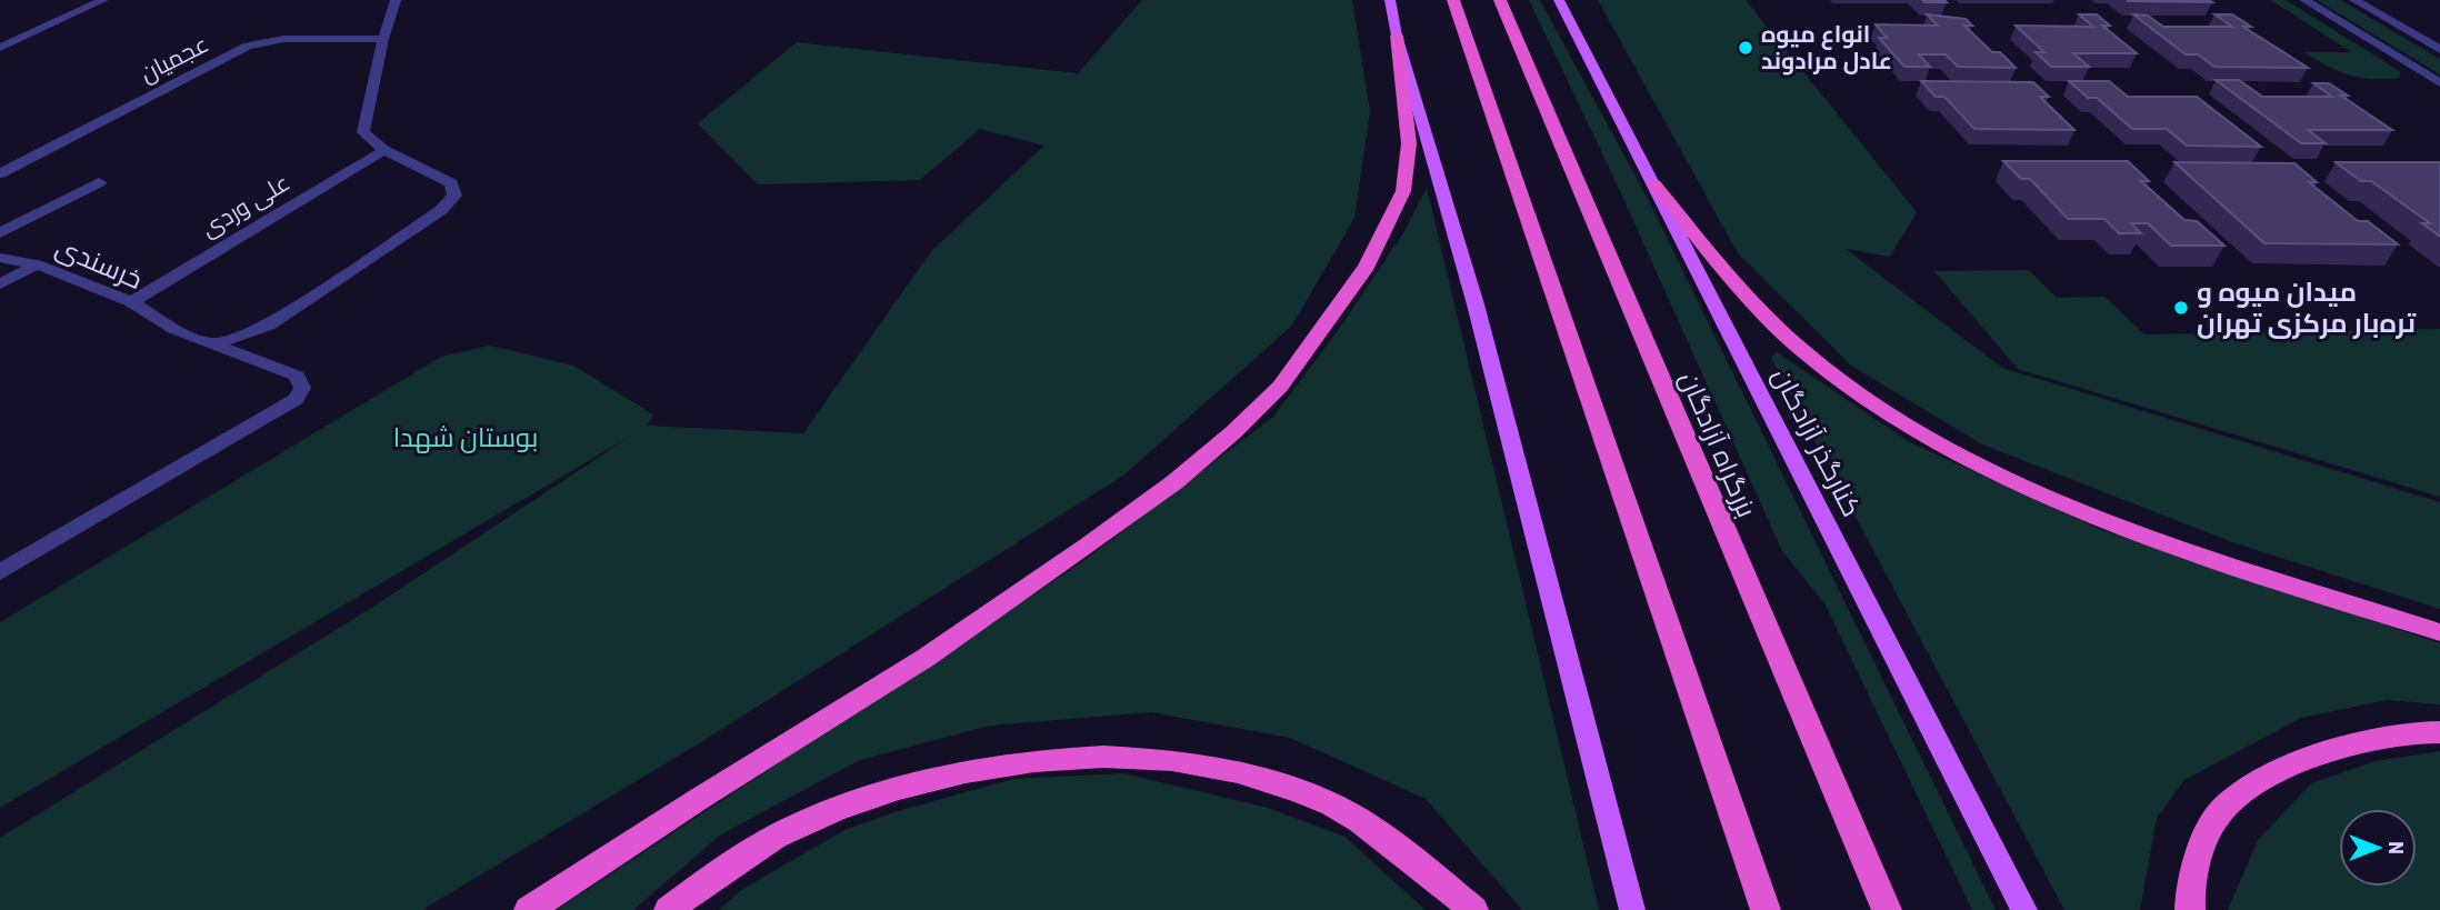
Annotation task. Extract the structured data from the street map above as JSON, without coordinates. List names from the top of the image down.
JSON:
{
  "streets": {
    "highway": ["بزرگراه آزادگان"],
    "main road": ["کنارگذر آزادگان"],
    "street": ["عجمیان", "علی وردی", "خرسندی"]
  },
  "crossings": [
    ["علی وردی", "خرسندی"]
  ],
  "parks": ["بوستان شهدا"],
  "places": ["انواع میوه عادل مرادوند", "میدان میوه و تره‌بار مرکزی تهران"],
  "north": "right"
}
